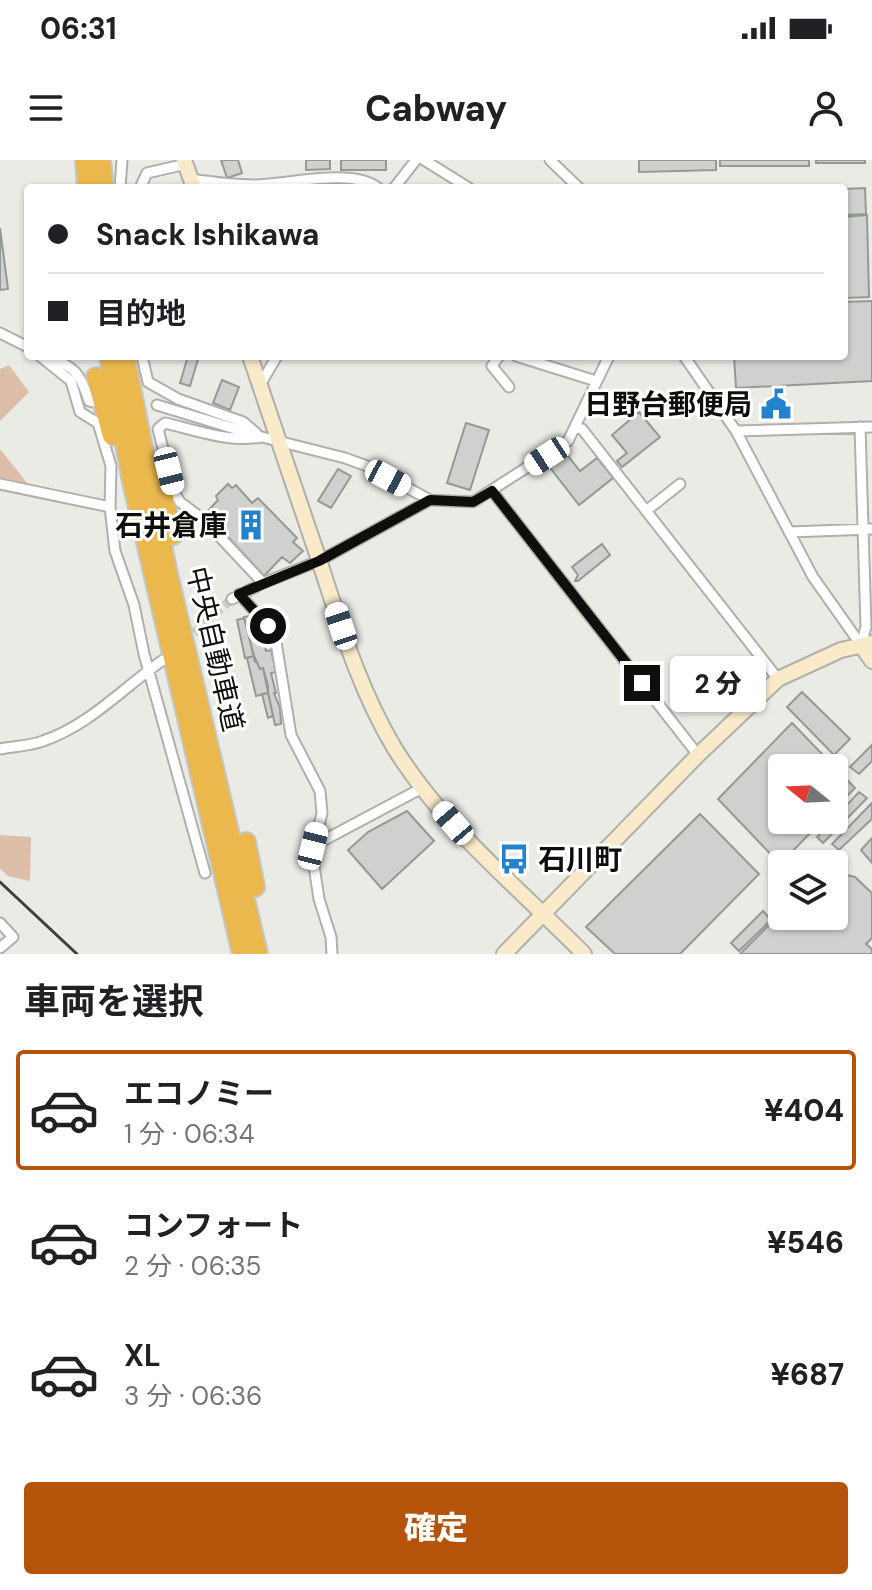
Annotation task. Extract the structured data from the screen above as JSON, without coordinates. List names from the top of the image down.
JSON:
{
  "streets": {
    "highway": ["中央自動車道"]
  },
  "places": {
    "public building": ["日野台郵便局"],
    "building": ["石井倉庫"],
    "bus stop": ["石川町"]
  },
  "north": "left",
  "page": {
    "status": "06:31",
    "header": "Cabway",
    "banner": ["Snack Ishikawa", "目的地"],
    "bubble": "2 分",
    "heading": "車両を選択",
    "list": [
      {
        "name": "エコノミー",
        "note": "1 分 · 06:34",
        "value": "¥404"
      },
      {
        "name": "コンフォート",
        "note": "2 分 · 06:35",
        "value": "¥546"
      },
      {
        "name": "XL",
        "note": "3 分 · 06:36",
        "value": "¥687"
      }
    ],
    "buttons": "確定"
  }
}
